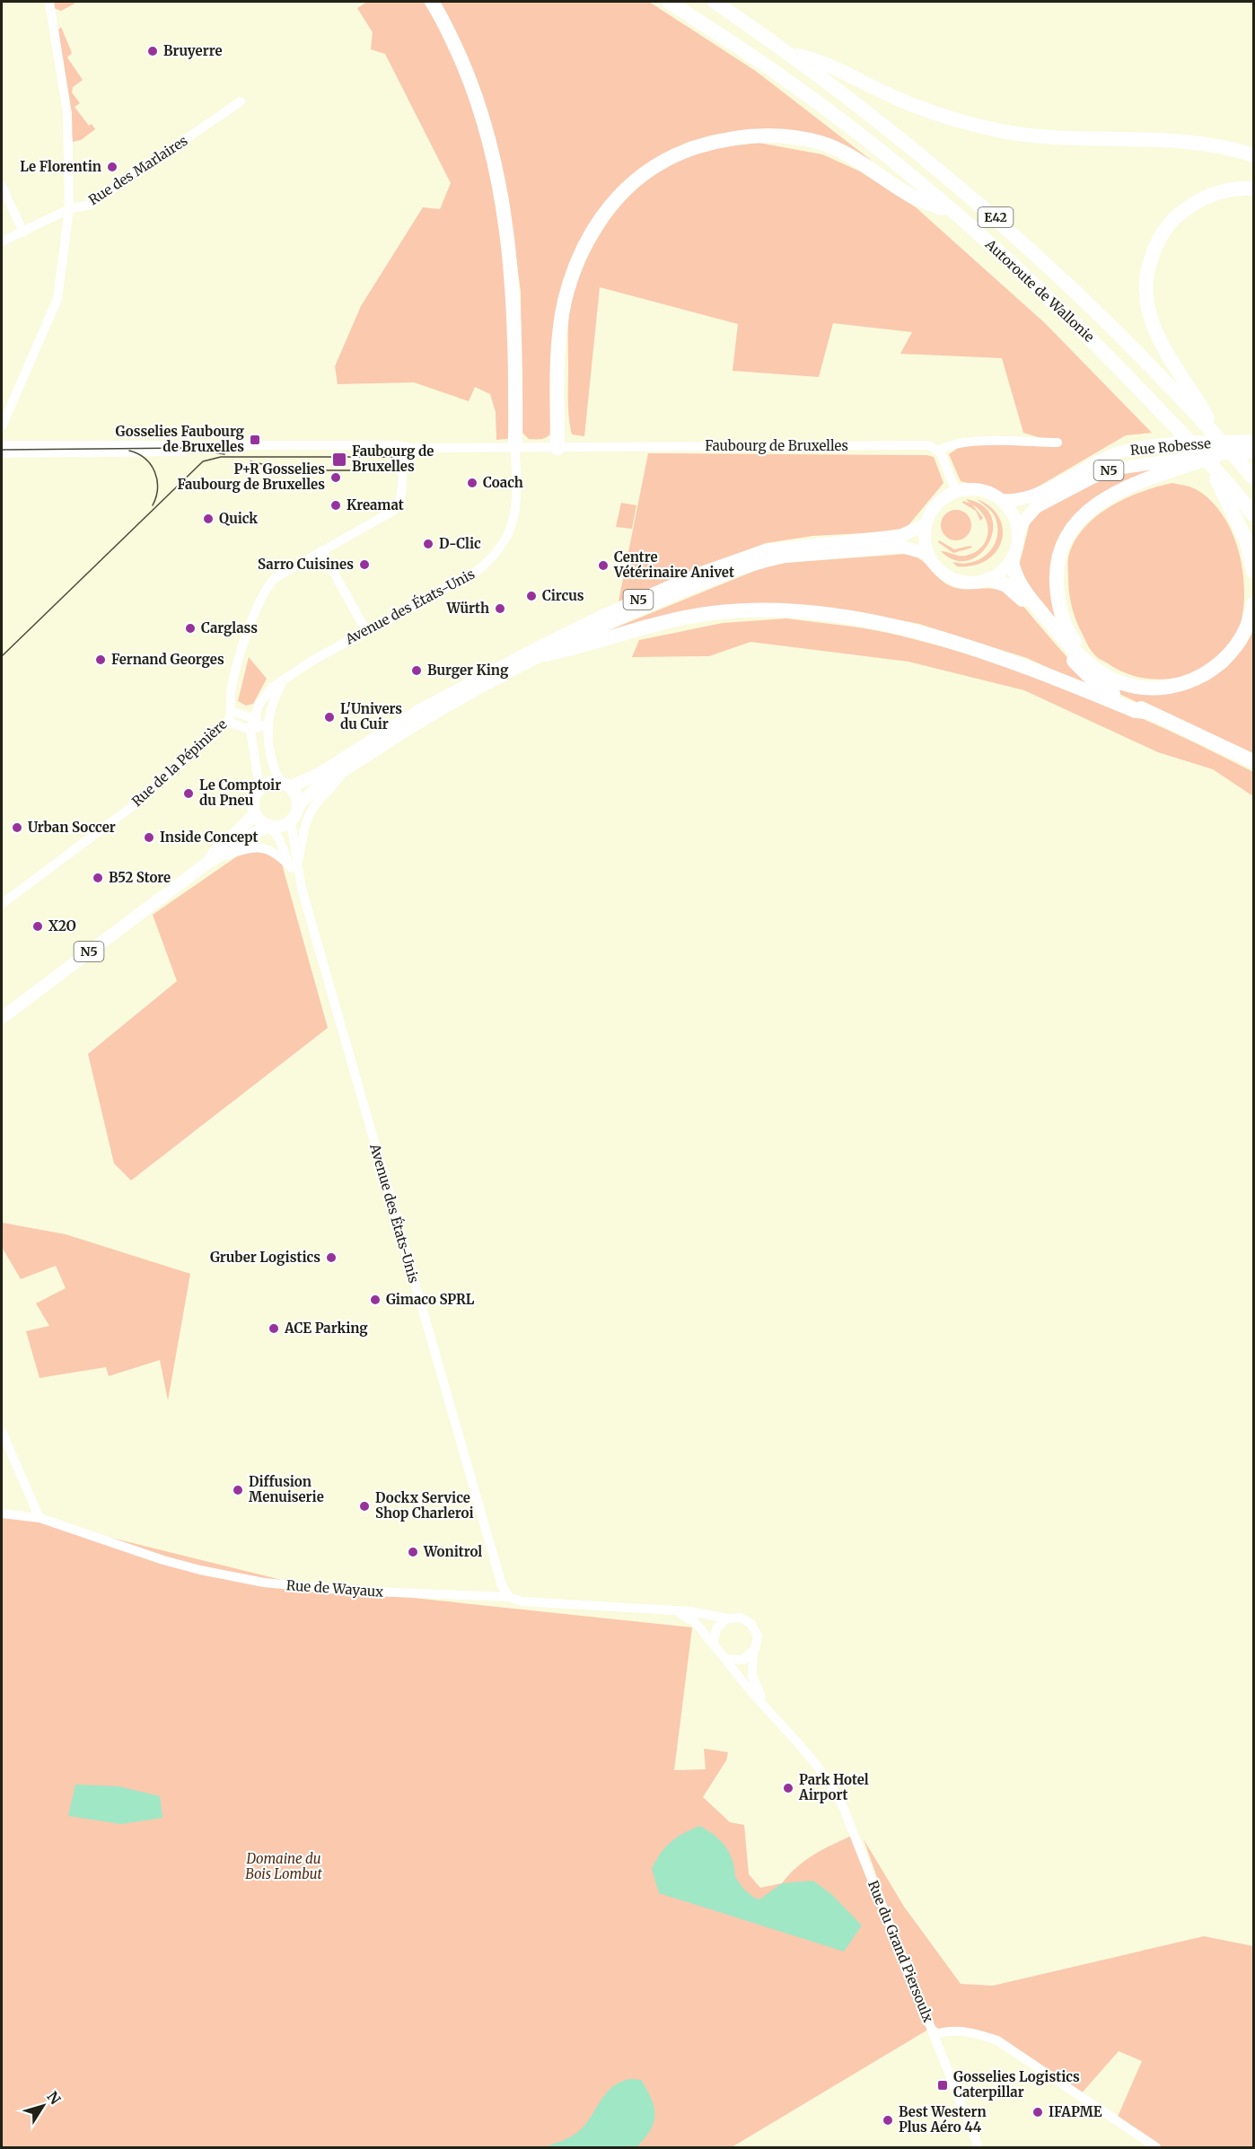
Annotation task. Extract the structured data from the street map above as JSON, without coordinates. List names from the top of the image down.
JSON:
{
  "streets": {
    "highway": ["E42", "Autoroute de Wallonie"],
    "main road": ["Rue Robesse", "N5"],
    "street": [
      "Rue des Marlaires",
      "Faubourg de Bruxelles",
      "Avenue des États-Unis",
      "Rue de la Pépinière",
      "Rue de Wayaux",
      "Rue du Grand Piersoulx"
    ]
  },
  "crossings": [
    ["Faubourg de Bruxelles", "Avenue des États-Unis"],
    ["Faubourg de Bruxelles", "Rue de la Pépinière"],
    ["Rue Robesse", "N5"],
    ["N5", "Avenue des États-Unis"],
    ["Avenue des États-Unis", "Rue de Wayaux"],
    ["Rue de Wayaux", "Rue du Grand Piersoulx"]
  ],
  "parks": ["Domaine du Bois Lombut"],
  "places": {
    "other": [
      "Bruyerre",
      "Le Florentin",
      "P+R Gosselies Faubourg de Bruxelles",
      "Coach",
      "Kreamat",
      "Quick",
      "D-Clic",
      "Sarro Cuisines",
      "Centre Vétérinaire Anivet",
      "Circus",
      "Würth",
      "Carglass",
      "Fernand Georges",
      "Burger King",
      "L'Univers du Cuir",
      "Le Comptoir du Pneu",
      "Urban Soccer",
      "Inside Concept",
      "B52 Store",
      "X2O",
      "Gruber Logistics",
      "Gimaco SPRL",
      "ACE Parking",
      "Diffusion Menuiserie",
      "Dockx Service Shop Charleroi",
      "Wonitrol",
      "Park Hotel Airport",
      "IFAPME",
      "Best Western Plus Aéro 44"
    ],
    "transit": ["Gosselies Faubourg de Bruxelles", "Faubourg de Bruxelles", "Gosselies Logistics Caterpillar"]
  },
  "north": "top right"
}
